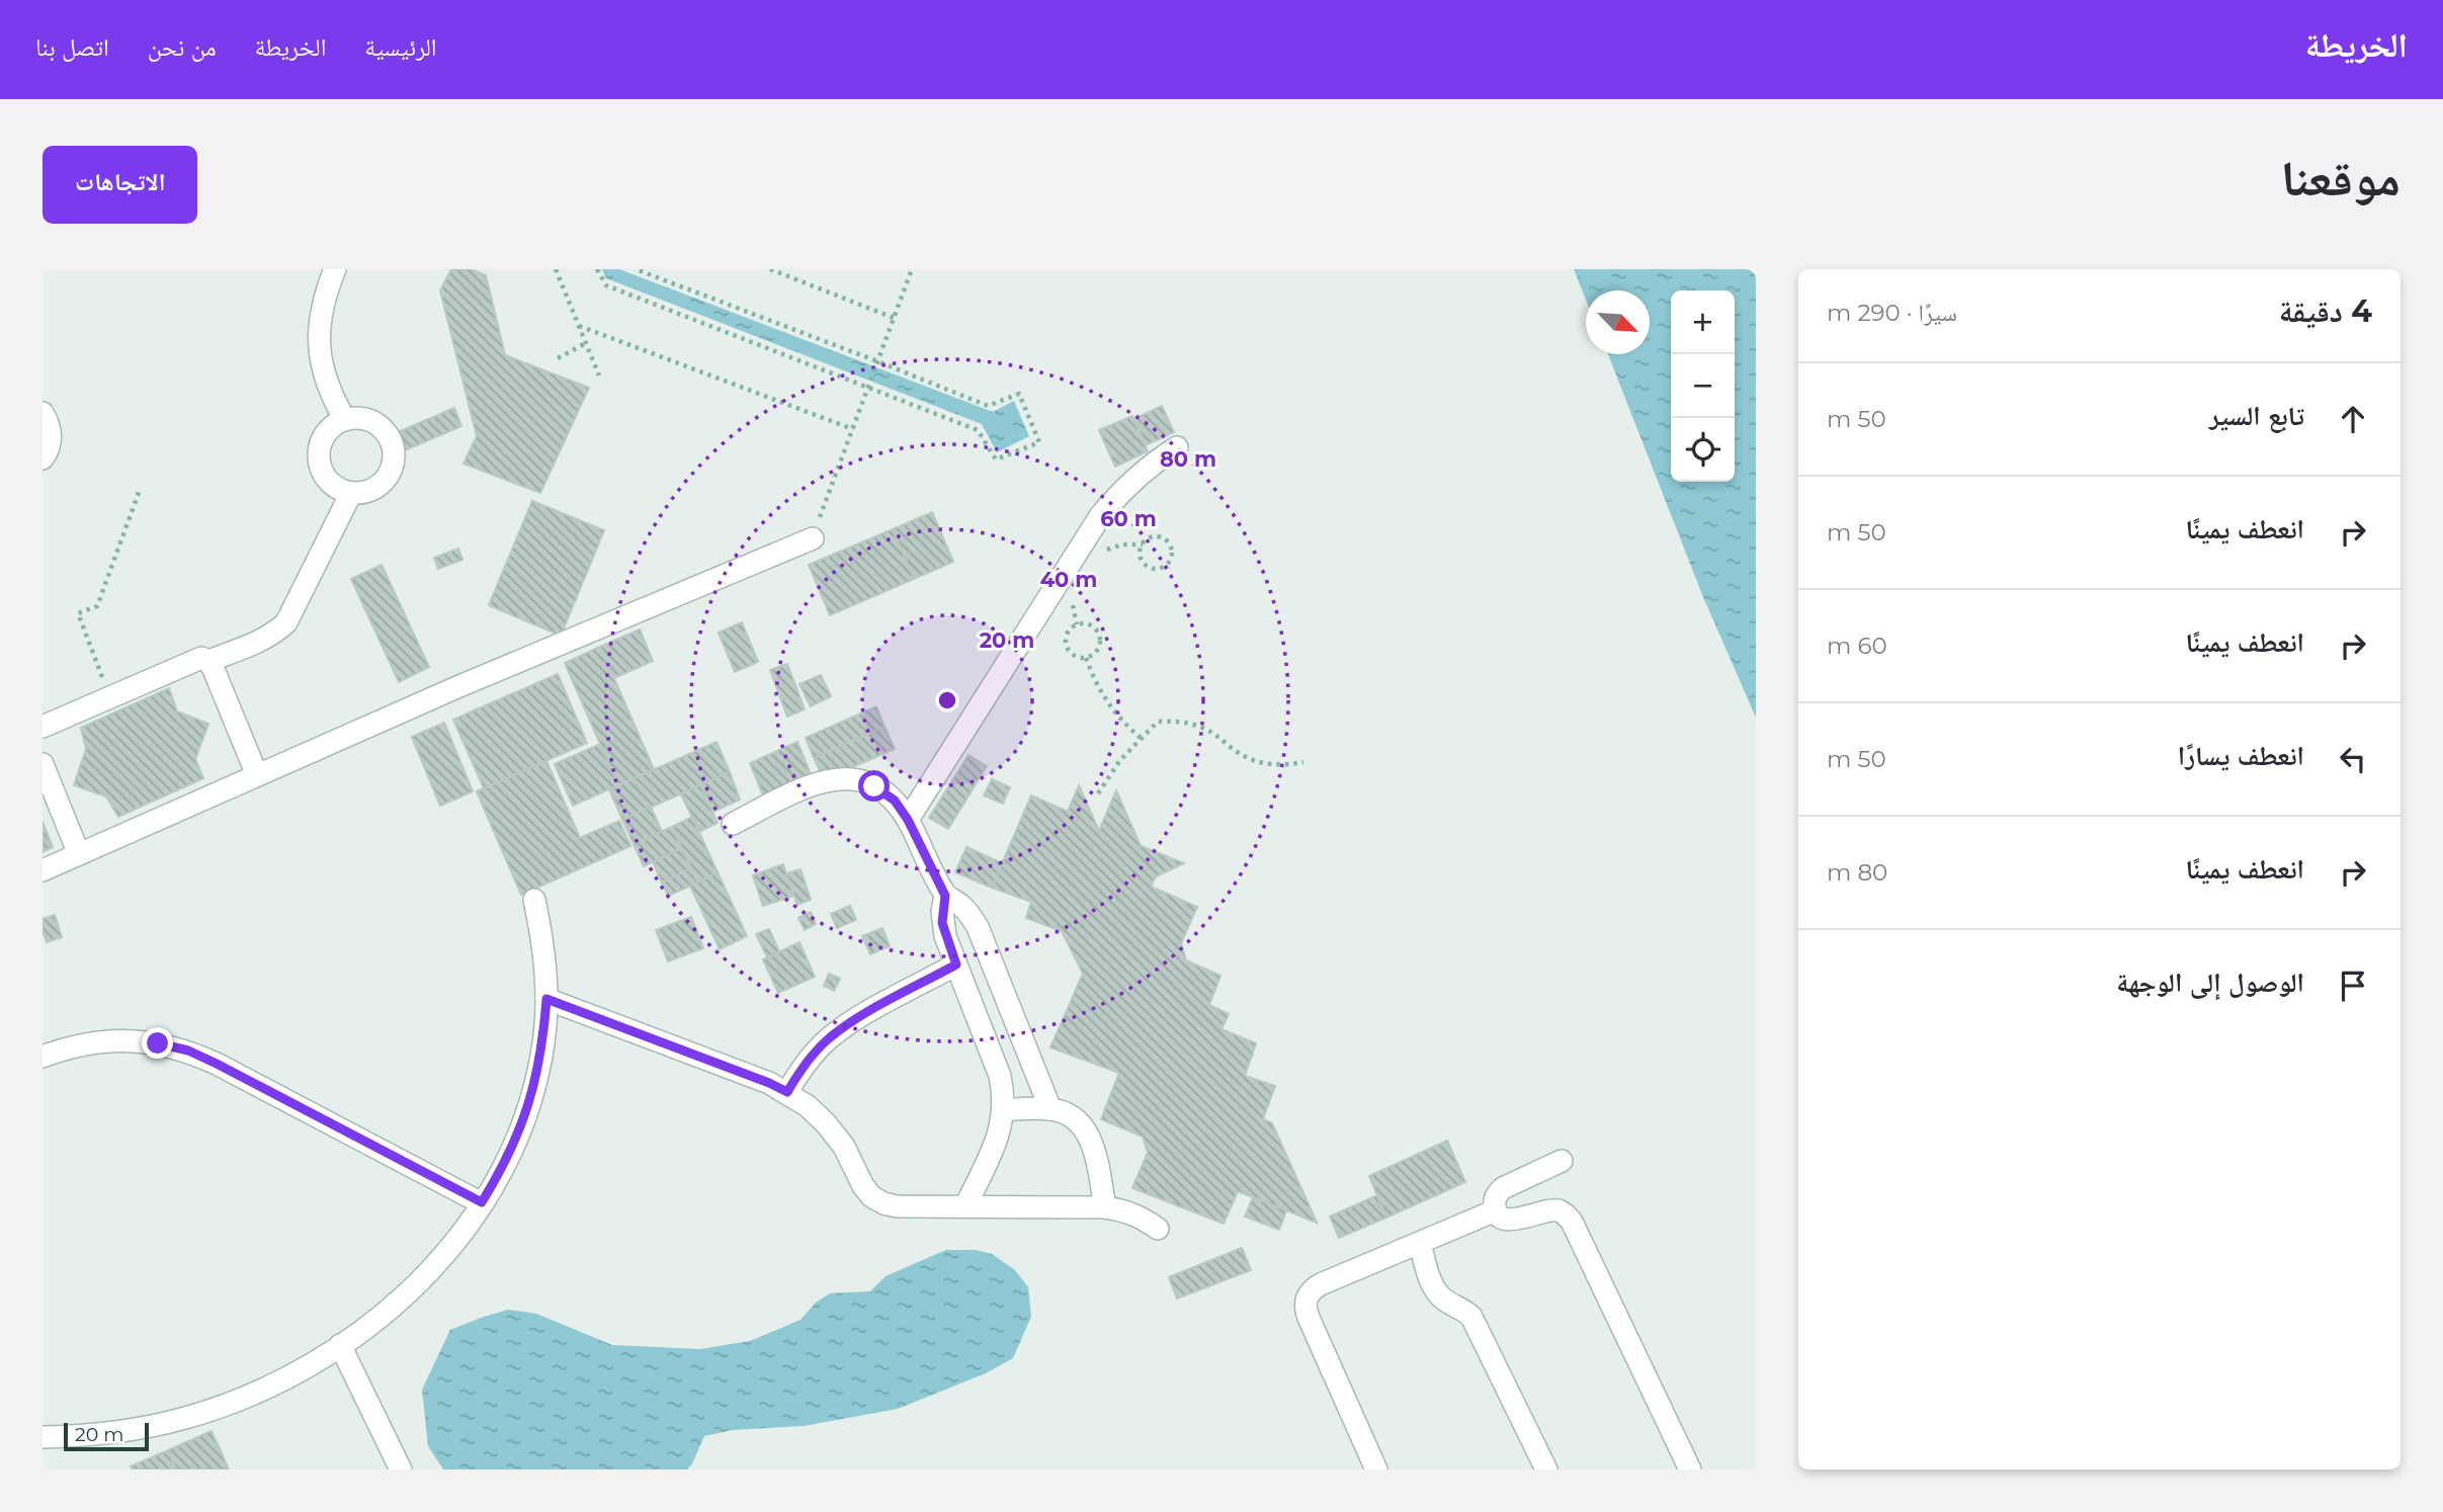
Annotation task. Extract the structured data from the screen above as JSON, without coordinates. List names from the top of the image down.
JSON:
{
  "scale_bar": "20 m",
  "north": "bottom right",
  "page": {
    "header": "الخريطة",
    "nav": [
      "الرئيسية",
      "الخريطة",
      "من نحن",
      "اتصل بنا"
    ],
    "title": "موقعنا",
    "buttons": "الاتجاهات",
    "heading": ["4 دقيقة", "سيرًا · 290 m"],
    "map_buttons": ["+", "−"],
    "list": [
      ["تابع السير", "50 m"],
      ["انعطف يمينًا", "50 m"],
      ["انعطف يمينًا", "60 m"],
      ["انعطف يسارًا", "50 m"],
      ["انعطف يمينًا", "80 m"],
      "الوصول إلى الوجهة"
    ],
    "scale": "20 m"
  },
  "rings": [
    "80 m",
    "60 m",
    "40 m",
    "20 m"
  ]
}
